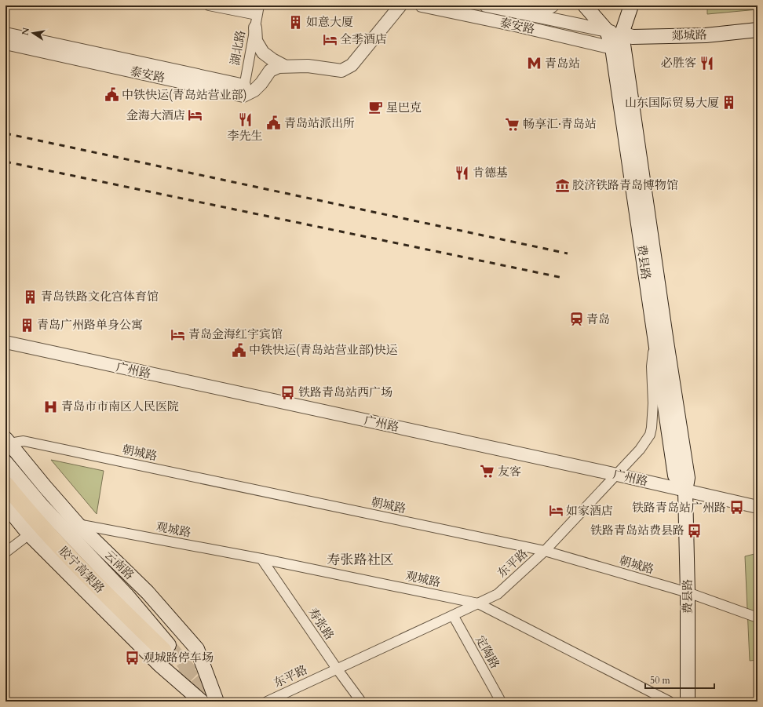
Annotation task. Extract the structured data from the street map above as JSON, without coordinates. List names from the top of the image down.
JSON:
{
  "streets": {
    "highway": ["胶宁高架路"],
    "main road": ["郯城路", "费县路", "云南路"],
    "street": [
      "泰安路",
      "湖北路",
      "广州路",
      "朝城路",
      "观城路",
      "东平路",
      "寿张路",
      "定陶路"
    ]
  },
  "crossings": [
    ["泰安路", "郯城路"],
    ["泰安路", "湖北路"],
    ["泰安路", "费县路"],
    ["郯城路", "费县路"],
    ["费县路", "广州路"],
    ["费县路", "朝城路"],
    ["费县路", "东平路"],
    ["广州路", "东平路"],
    ["朝城路", "东平路"],
    ["朝城路", "云南路"],
    ["观城路", "东平路"],
    ["观城路", "云南路"],
    ["观城路", "寿张路"],
    ["东平路", "寿张路"],
    ["东平路", "定陶路"]
  ],
  "districts": ["寿张路社区"],
  "places": {
    "building": [
      "如意大厦",
      "山东国际贸易大厦",
      "青岛铁路文化宫体育馆",
      "青岛广州路单身公寓"
    ],
    "hotel": [
      "全季酒店",
      "金海大酒店",
      "青岛金海红宇宾馆",
      "如家酒店"
    ],
    "restaurant": ["必胜客", "李先生", "肯德基"],
    "metro station": ["青岛站"],
    "public building": ["中铁快运(青岛站营业部)", "青岛站派出所", "中铁快运(青岛站营业部)快运"],
    "cafe": ["星巴克"],
    "supermarket": ["畅享汇·青岛站", "友客"],
    "museum": ["胶济铁路青岛博物馆"],
    "station": ["青岛"],
    "bus stop": [
      "铁路青岛站西广场",
      "铁路青岛站广州路",
      "铁路青岛站费县路",
      "观城路停车场"
    ],
    "hospital": ["青岛市市南区人民医院"]
  },
  "scale_bar": "50 m",
  "north": "left"
}
